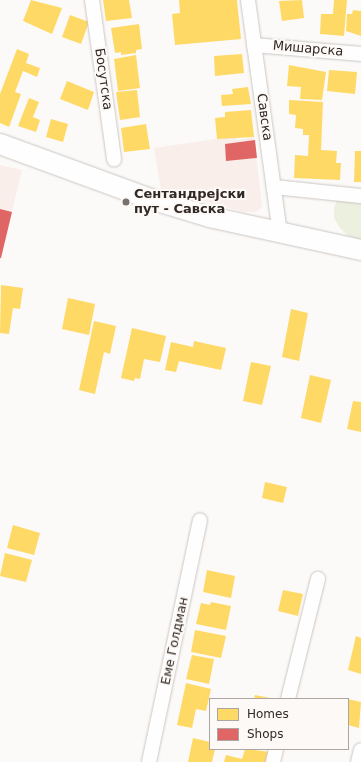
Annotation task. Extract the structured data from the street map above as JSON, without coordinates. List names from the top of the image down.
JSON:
{
  "streets": {
    "street": [
      "Мишарска",
      "Босутска",
      "Савска",
      "Еме Голдман"
    ]
  },
  "crossings": [
    ["Мишарска", "Савска"]
  ],
  "places": ["Сентандрејски пут - Савска"],
  "legend": ["Homes", "Shops"]
}
